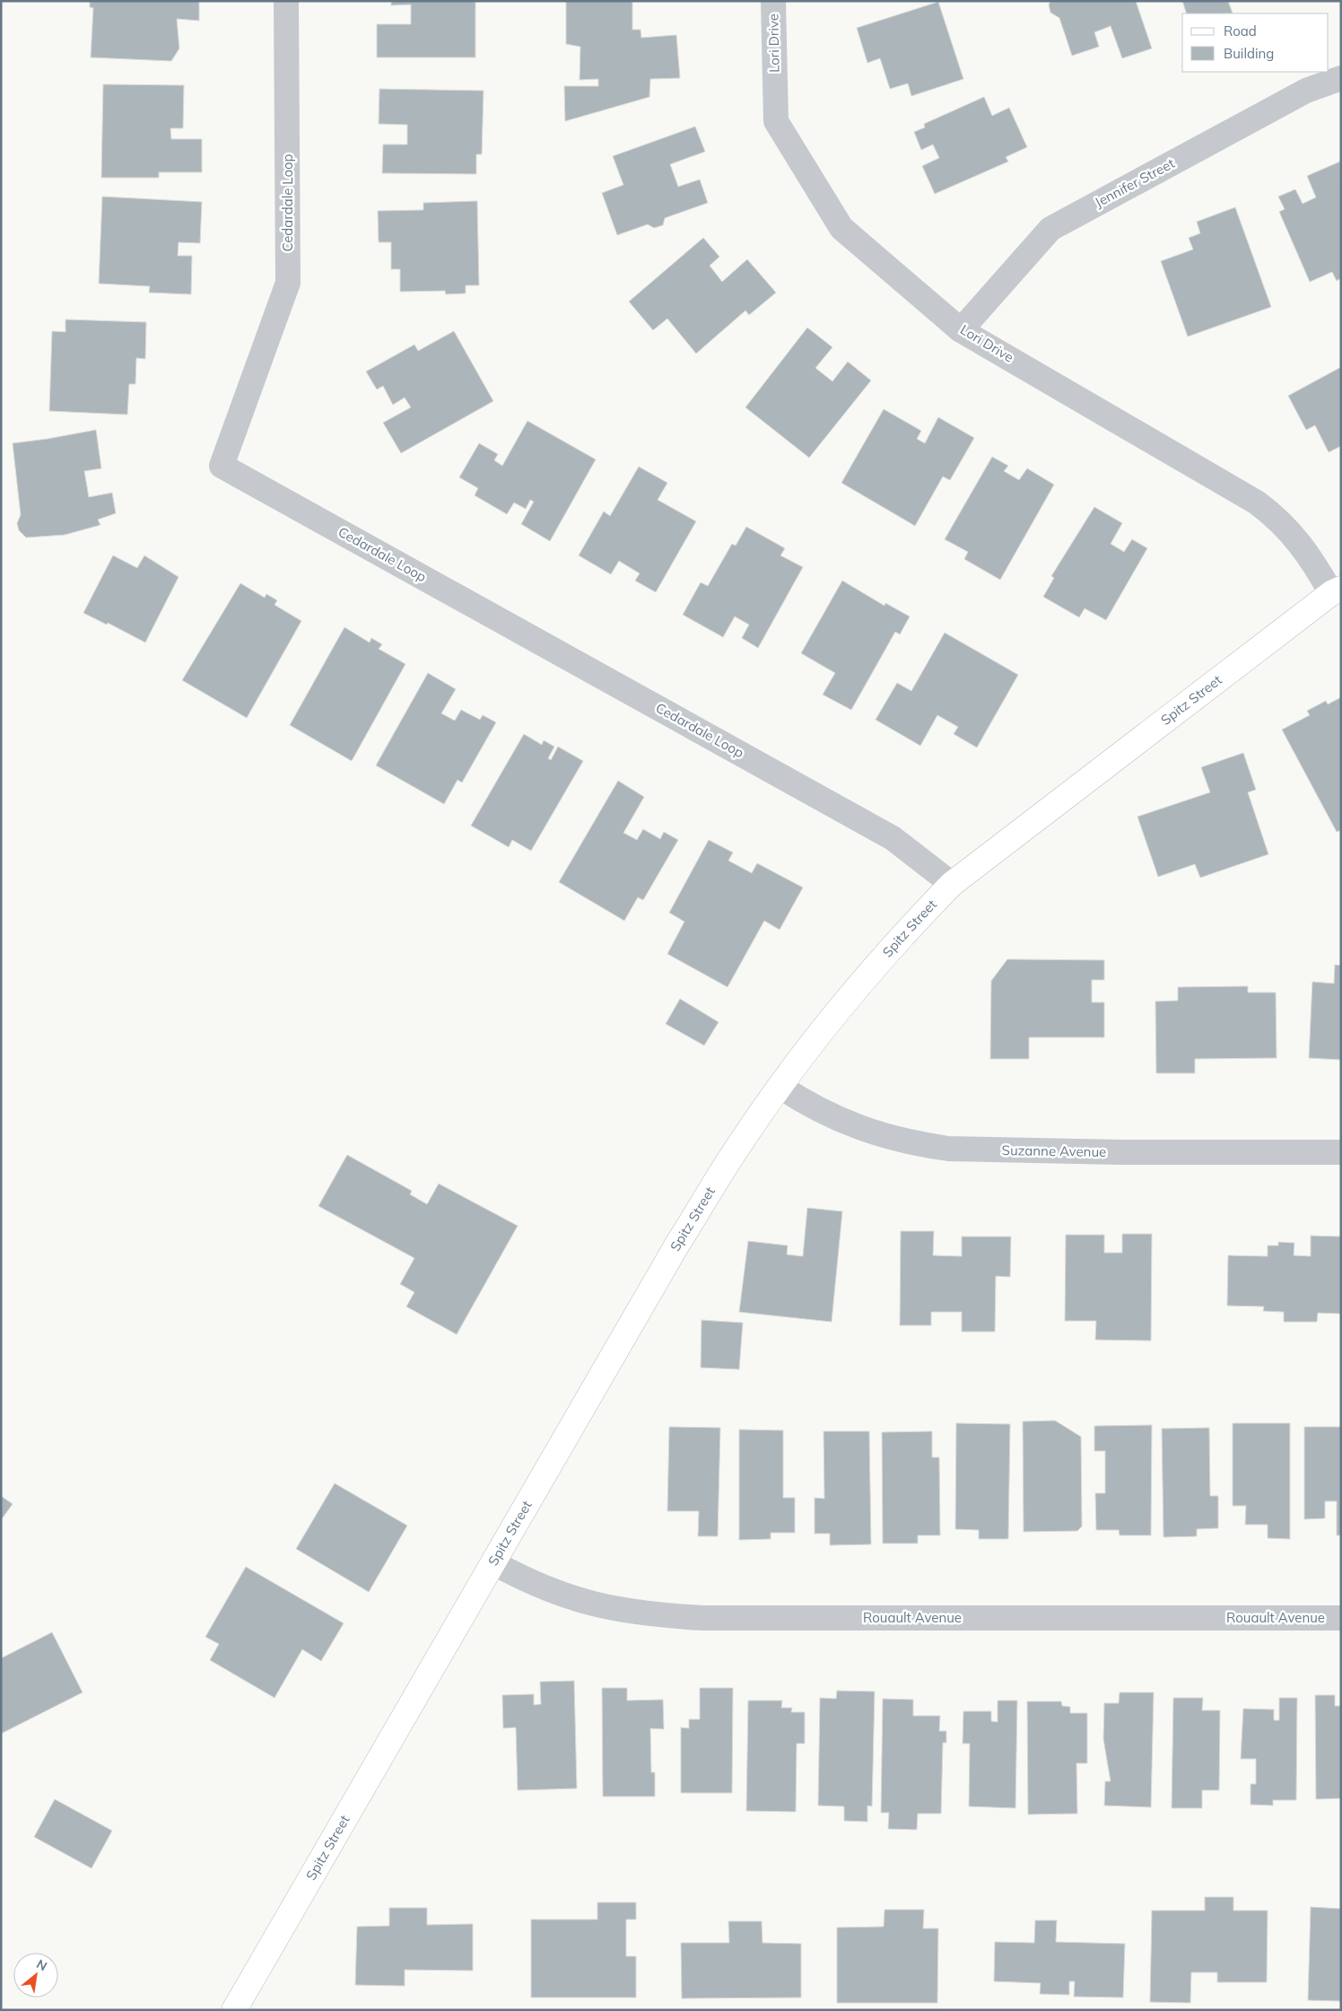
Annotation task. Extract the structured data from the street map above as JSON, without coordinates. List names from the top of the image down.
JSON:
{
  "streets": {
    "street": [
      "Lori Drive",
      "Jennifer Street",
      "Cedardale Loop",
      "Spitz Street",
      "Suzanne Avenue",
      "Rouault Avenue"
    ]
  },
  "crossings": [
    ["Lori Drive", "Jennifer Street"],
    ["Lori Drive", "Spitz Street"],
    ["Cedardale Loop", "Spitz Street"],
    ["Spitz Street", "Suzanne Avenue"],
    ["Spitz Street", "Rouault Avenue"]
  ],
  "legend": ["Road", "Building"],
  "north": "top right"
}
